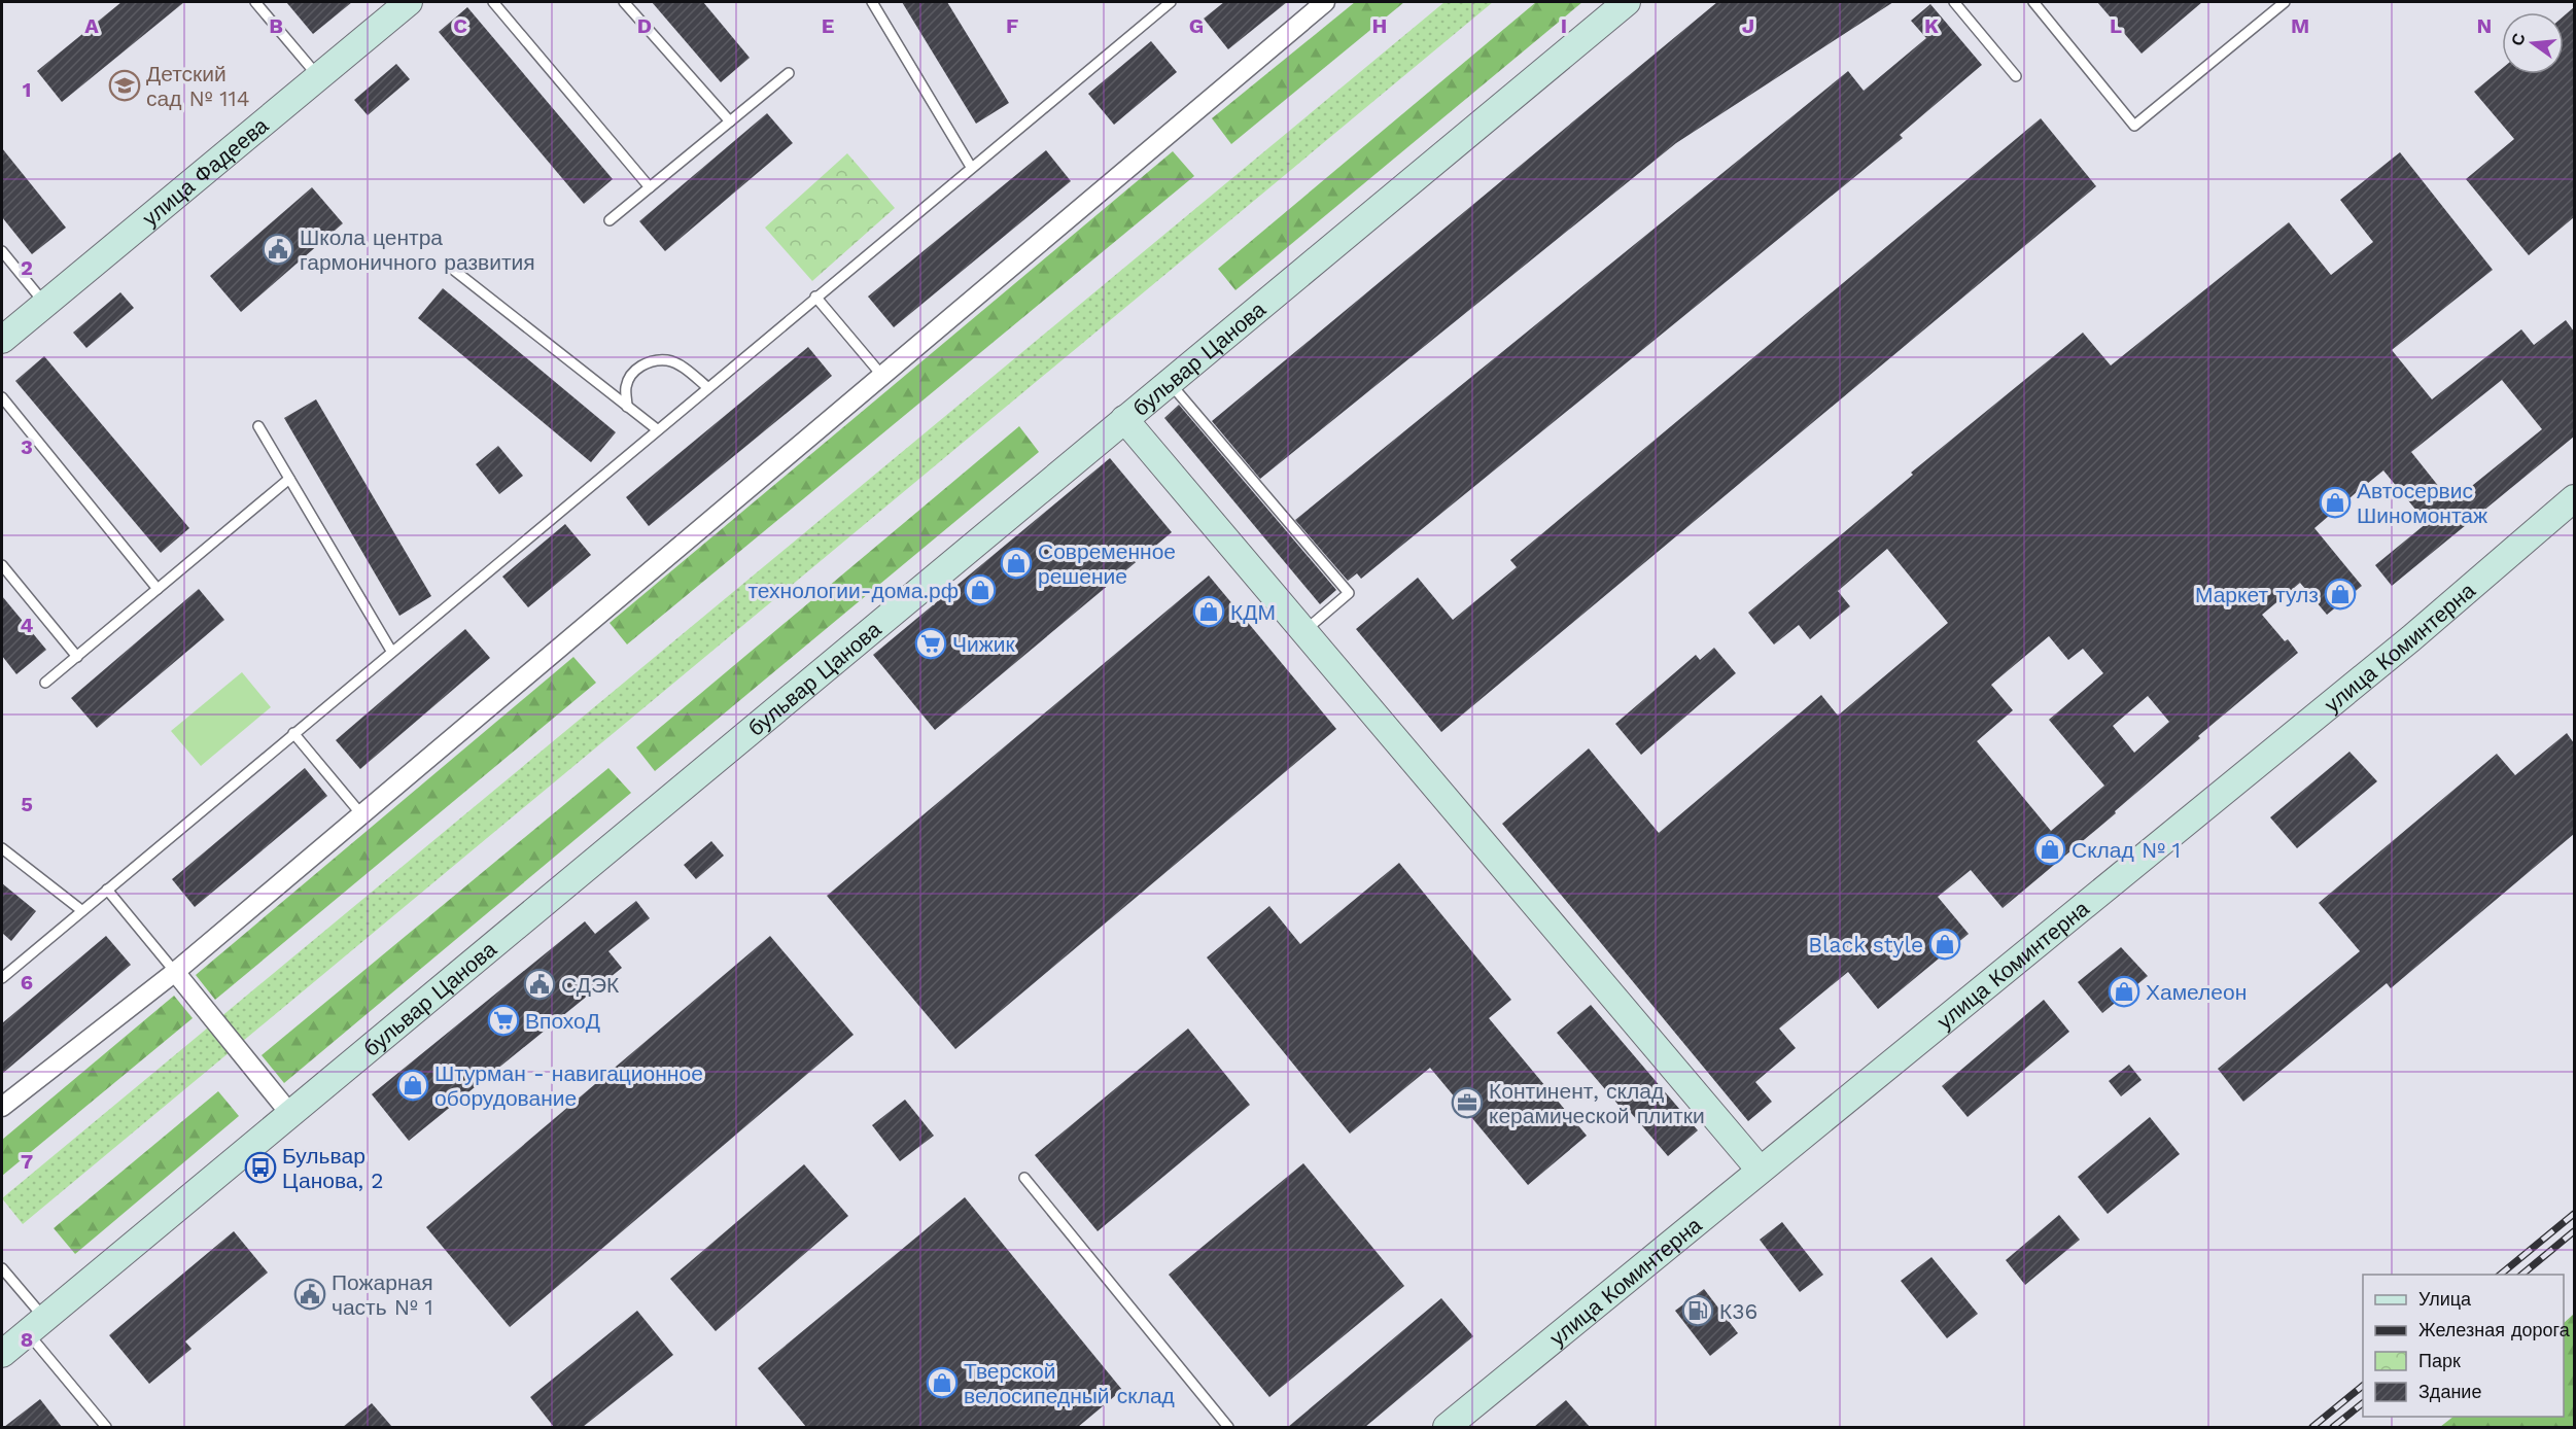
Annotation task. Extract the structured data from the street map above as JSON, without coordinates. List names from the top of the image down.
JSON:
{
  "streets": {
    "street": ["улица Фадеева", "бульвар Цанова", "улица Коминтерна"]
  },
  "places": {
    "school or university": ["Детский сад № 114"],
    "public building": ["Школа центра гармоничного развития", "СДЭК", "Пожарная часть № 1"],
    "shop": [
      "Автосервис Шиномонтаж",
      "Современное решение",
      "технологии-дома.рф",
      "Маркет тулз",
      "КДМ",
      "Склад № 1",
      "Black style",
      "Хамелеон",
      "Штурман - навигационное оборудование",
      "Тверской велосипедный склад"
    ],
    "supermarket": ["Чижик", "ВпохоД"],
    "office": ["Континент, склад керамической плитки"],
    "bus stop": ["Бульвар Цанова, 2"],
    "fuel station": ["К36"]
  },
  "legend": [
    "Улица",
    "Железная дорога",
    "Парк",
    "Здание"
  ],
  "north": "left",
  "grid": {
    "columns": [
      "A",
      "B",
      "C",
      "D",
      "E",
      "F",
      "G",
      "H",
      "I",
      "J",
      "K",
      "L",
      "M",
      "N"
    ],
    "rows": [
      "1",
      "2",
      "3",
      "4",
      "5",
      "6",
      "7",
      "8"
    ]
  }
}
